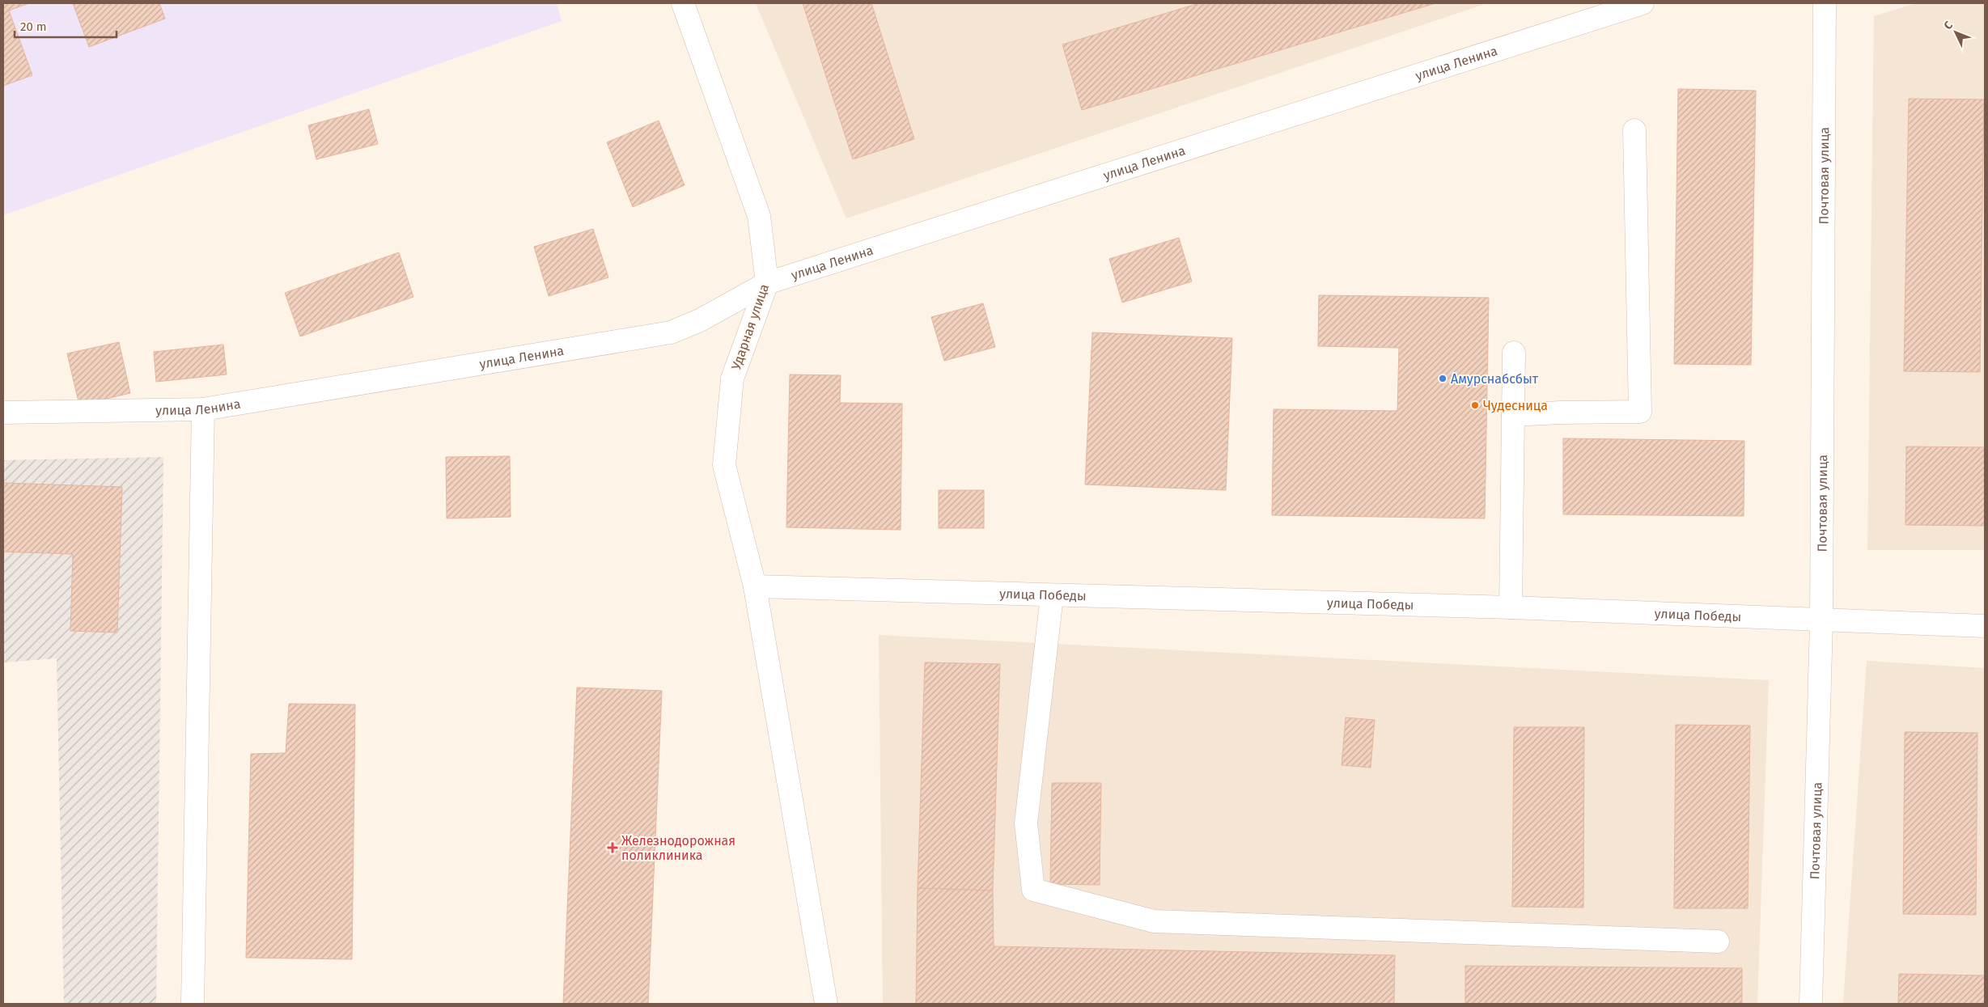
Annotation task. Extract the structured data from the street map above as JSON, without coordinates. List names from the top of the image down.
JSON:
{
  "streets": {
    "street": [
      "улица Ленина",
      "Почтовая улица",
      "Ударная улица",
      "улица Победы"
    ]
  },
  "crossings": [
    ["улица Ленина", "Ударная улица"],
    ["Почтовая улица", "улица Победы"],
    ["Ударная улица", "улица Победы"]
  ],
  "places": {
    "other": ["Амурснабсбыт", "Чудесница"],
    "health": ["Железнодорожная поликлиника"]
  },
  "scale_bar": "20 m",
  "north": "top left"
}
